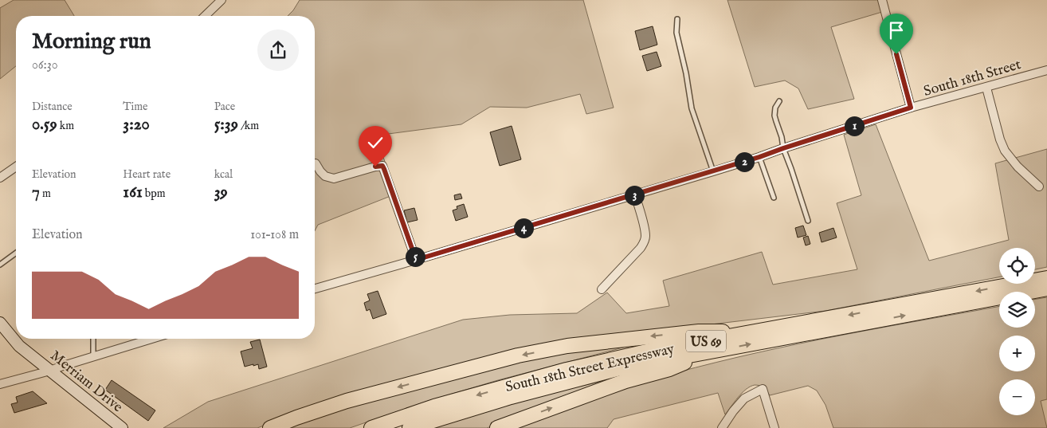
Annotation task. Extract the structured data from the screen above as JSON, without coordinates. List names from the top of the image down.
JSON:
{
  "streets": {
    "highway": ["US 69", "South 18th Street Expressway"],
    "main road": ["Merriam Drive"],
    "street": ["South 18th Street"]
  },
  "page": {
    "heading": ["Morning run", "06:30"],
    "stats": [
      ["Distance", "0.59 km"],
      ["Time", "3:20"],
      ["Pace", "5:39 /km"],
      ["Elevation", "7 m"],
      ["Heart rate", "161 bpm"],
      ["kcal", "39"]
    ],
    "pins": [
      "1",
      "2",
      "3",
      "4",
      "5"
    ],
    "chart": ["Elevation", "101–108 m"],
    "map_buttons": ["+", "−"]
  }
}
